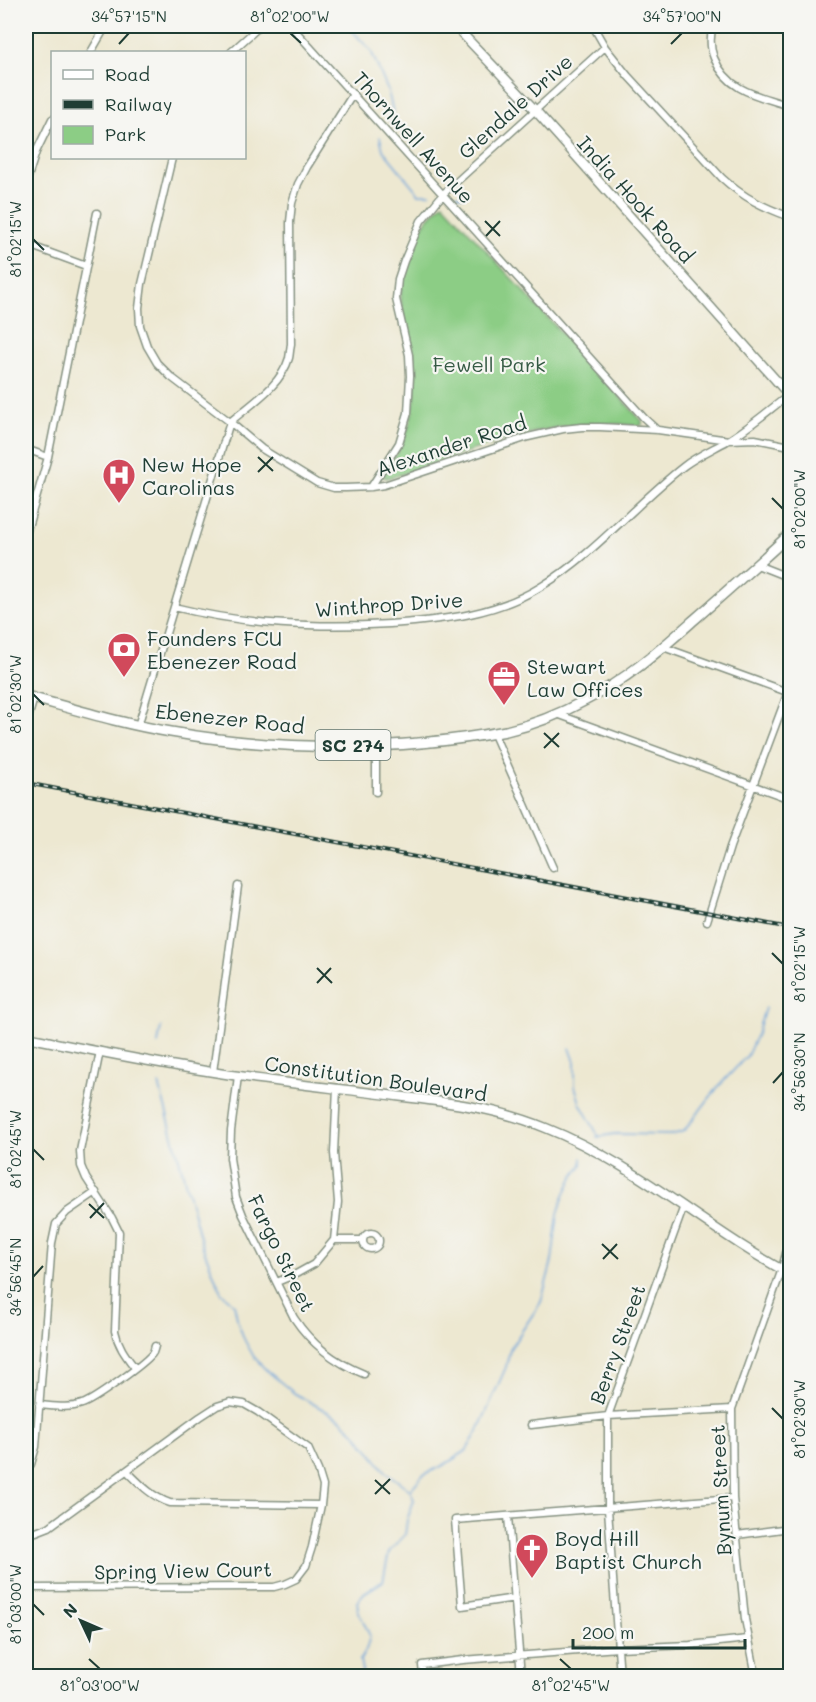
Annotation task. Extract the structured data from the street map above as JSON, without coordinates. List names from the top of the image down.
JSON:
{
  "streets": {
    "main road": ["Ebenezer Road", "SC 274"],
    "street": [
      "Glendale Drive",
      "Thornwell Avenue",
      "India Hook Road",
      "Alexander Road",
      "Winthrop Drive",
      "Constitution Boulevard",
      "Fargo Street",
      "Berry Street",
      "Bynum Street",
      "Spring View Court"
    ]
  },
  "crossings": [
    ["Glendale Drive", "Thornwell Avenue"],
    ["Glendale Drive", "India Hook Road"],
    ["Glendale Drive", "Alexander Road"],
    ["Thornwell Avenue", "Alexander Road"],
    ["India Hook Road", "Winthrop Drive"],
    ["Alexander Road", "Winthrop Drive"],
    ["Ebenezer Road", "SC 274"],
    ["Constitution Boulevard", "Fargo Street"],
    ["Constitution Boulevard", "Berry Street"],
    ["Constitution Boulevard", "Bynum Street"]
  ],
  "parks": ["Fewell Park"],
  "places": {
    "hospital": ["New Hope Carolinas"],
    "bank": ["Founders FCU Ebenezer Road"],
    "office": ["Stewart Law Offices"],
    "church": ["Boyd Hill Baptist Church"]
  },
  "legend": ["Road", "Railway", "Park"],
  "scale_bar": "200 m",
  "north": "top left",
  "coordinates": [
    "34°57'15\"N",
    "81°02'00\"W",
    "34°57'00\"N",
    "81°02'15\"W",
    "81°02'30\"W",
    "34°56'30\"N",
    "81°02'45\"W",
    "34°56'45\"N",
    "81°03'00\"W"
  ]
}
